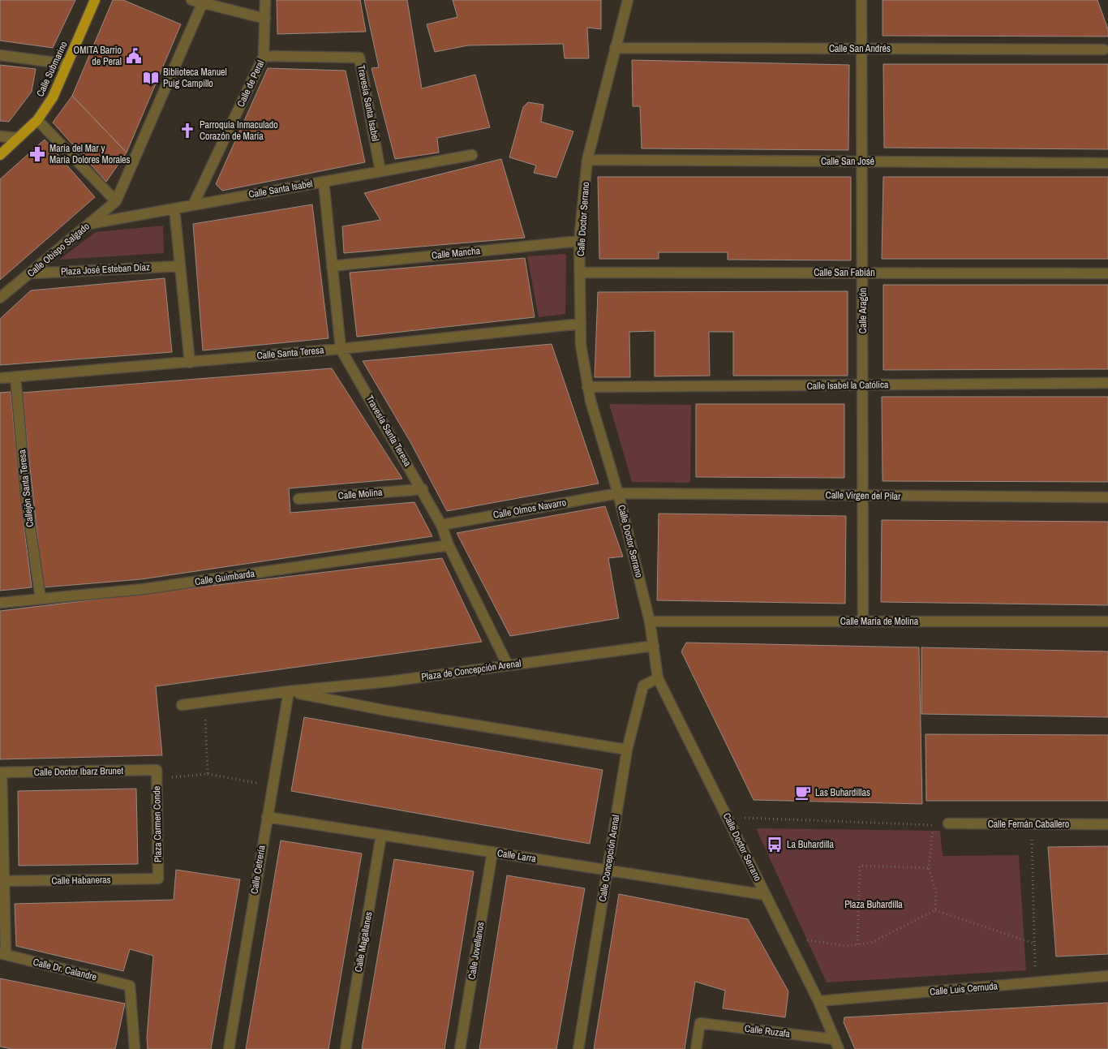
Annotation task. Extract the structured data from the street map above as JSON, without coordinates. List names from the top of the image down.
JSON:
{
  "streets": {
    "main road": ["Calle Submarino"],
    "street": [
      "Calle San Andrés",
      "Calle de Peral",
      "Travesía Santa Isabel",
      "Calle San José",
      "Calle Santa Isabel",
      "Calle Doctor Serrano",
      "Calle Obispo Salgado",
      "Calle Mancha",
      "Plaza José Esteban Díaz",
      "Calle San Fabián",
      "Calle Aragón",
      "Calle Santa Teresa",
      "Calle Isabel la Católica",
      "Travesía Santa Teresa",
      "Callejón Santa Teresa",
      "Calle Molina",
      "Calle Virgen del Pilar",
      "Calle Olmos Navarro",
      "Calle Guimbarda",
      "Calle María de Molina",
      "Plaza de Concepción Arenal",
      "Calle Doctor Ibarz Brunet",
      "Plaza Carmen Conde",
      "Calle Fernán Caballero",
      "Calle Larra",
      "Calle Concepción Arenal",
      "Calle Cetrería",
      "Calle Habaneras",
      "Calle Magallanes",
      "Calle Jovellanos",
      "Calle Dr. Calandre",
      "Calle Luis Cernuda",
      "Calle Ruzafa"
    ]
  },
  "crossings": [
    ["Calle San Andrés", "Calle Doctor Serrano"],
    ["Calle San Andrés", "Calle Aragón"],
    ["Calle de Peral", "Travesía Santa Isabel"],
    ["Calle de Peral", "Calle Santa Isabel"],
    ["Travesía Santa Isabel", "Calle Santa Isabel"],
    ["Calle San José", "Calle Doctor Serrano"],
    ["Calle San José", "Calle Aragón"],
    ["Calle Santa Isabel", "Calle Obispo Salgado"],
    ["Calle Santa Isabel", "Travesía Santa Teresa"],
    ["Calle Doctor Serrano", "Calle Mancha"],
    ["Calle Doctor Serrano", "Calle San Fabián"],
    ["Calle Doctor Serrano", "Calle Santa Teresa"],
    ["Calle Doctor Serrano", "Calle Isabel la Católica"],
    ["Calle Doctor Serrano", "Calle Virgen del Pilar"],
    ["Calle Doctor Serrano", "Calle Olmos Navarro"],
    ["Calle Doctor Serrano", "Calle María de Molina"],
    ["Calle Doctor Serrano", "Plaza de Concepción Arenal"],
    ["Calle Doctor Serrano", "Calle Larra"],
    ["Calle Doctor Serrano", "Calle Concepción Arenal"],
    ["Calle Doctor Serrano", "Calle Luis Cernuda"],
    ["Calle Doctor Serrano", "Calle Ruzafa"],
    ["Calle Obispo Salgado", "Plaza José Esteban Díaz"],
    ["Calle Mancha", "Travesía Santa Teresa"],
    ["Calle San Fabián", "Calle Aragón"],
    ["Calle Aragón", "Calle Isabel la Católica"],
    ["Calle Aragón", "Calle Virgen del Pilar"],
    ["Calle Aragón", "Calle María de Molina"],
    ["Calle Santa Teresa", "Travesía Santa Teresa"],
    ["Calle Santa Teresa", "Callejón Santa Teresa"],
    ["Travesía Santa Teresa", "Calle Molina"],
    ["Travesía Santa Teresa", "Calle Olmos Navarro"],
    ["Travesía Santa Teresa", "Calle Guimbarda"],
    ["Travesía Santa Teresa", "Plaza de Concepción Arenal"],
    ["Callejón Santa Teresa", "Calle Guimbarda"],
    ["Calle Virgen del Pilar", "Calle Olmos Navarro"],
    ["Plaza de Concepción Arenal", "Calle Concepción Arenal"],
    ["Plaza de Concepción Arenal", "Calle Cetrería"],
    ["Calle Doctor Ibarz Brunet", "Plaza Carmen Conde"],
    ["Plaza Carmen Conde", "Calle Habaneras"],
    ["Calle Larra", "Calle Concepción Arenal"],
    ["Calle Larra", "Calle Cetrería"],
    ["Calle Larra", "Calle Magallanes"],
    ["Calle Larra", "Calle Jovellanos"]
  ],
  "parks": ["Plaza Buhardilla"],
  "places": {
    "public building": ["OMITA Barrio de Peral"],
    "library": ["Biblioteca Manuel Puig Campillo"],
    "church": ["Parroquia Inmaculado Corazón de María"],
    "pharmacy": ["María del Mar y María Dolores Morales"],
    "cafe": ["Las Buhardillas"],
    "bus stop": ["La Buhardilla"]
  }
}
